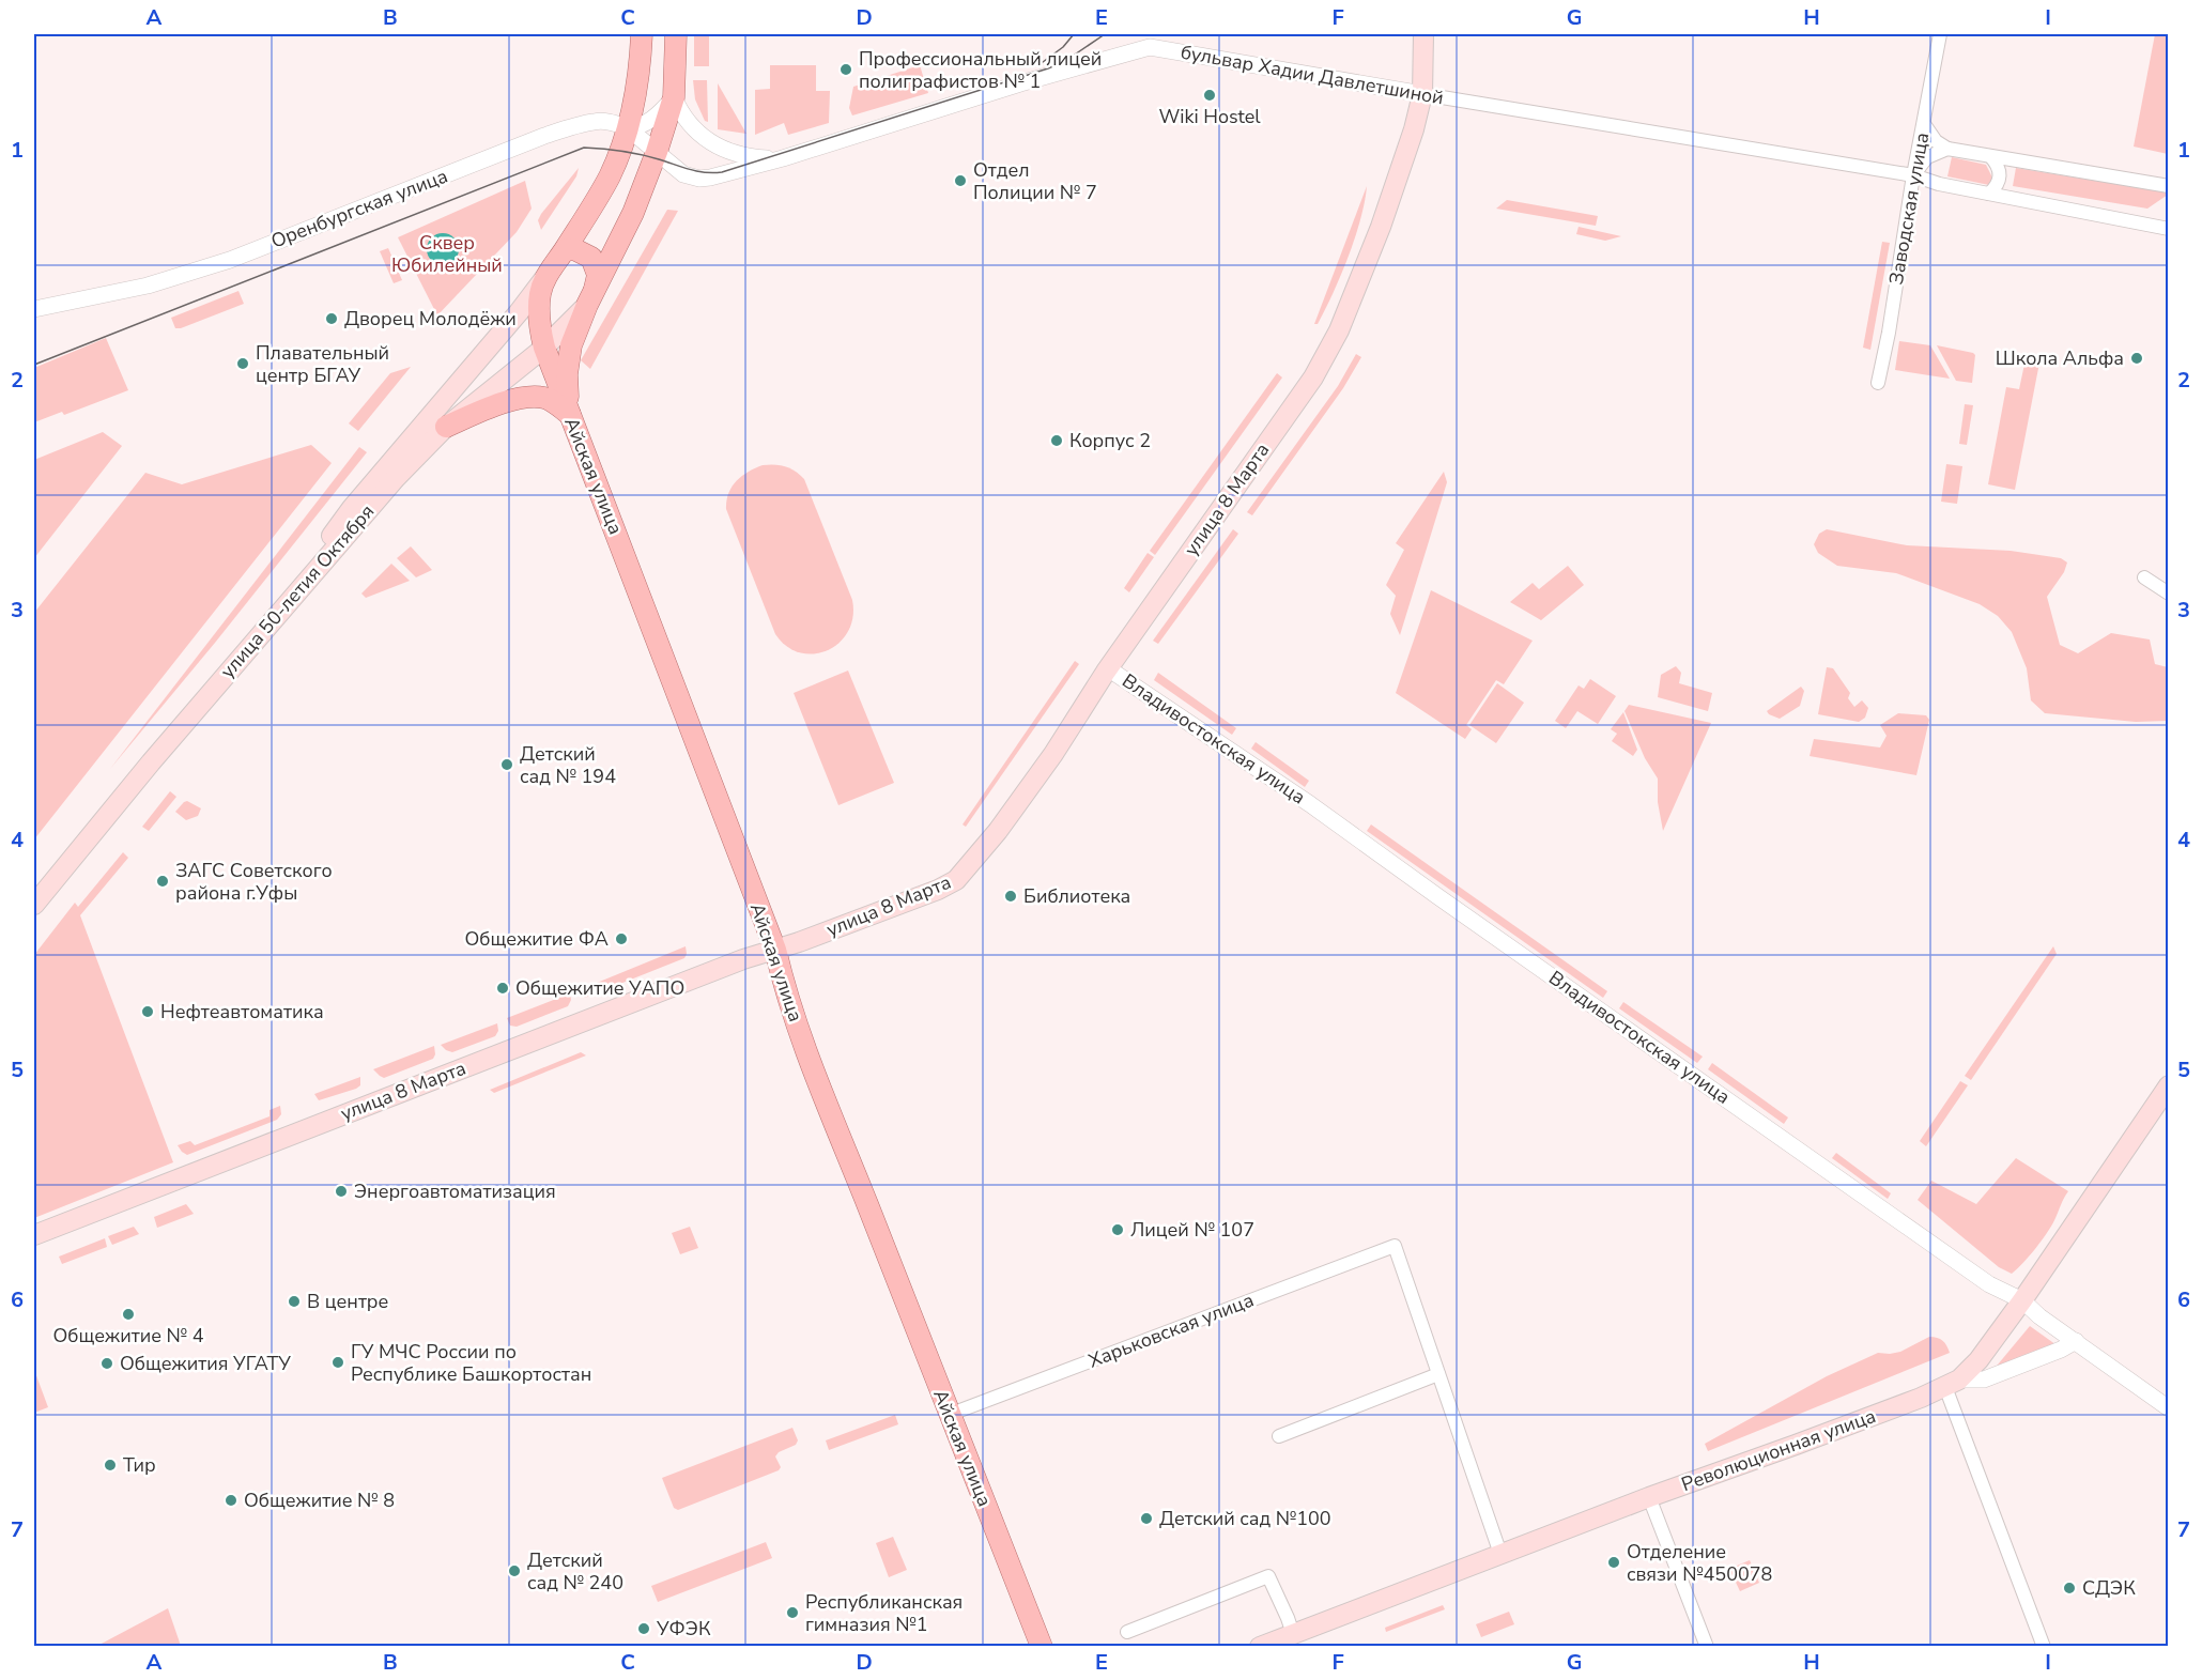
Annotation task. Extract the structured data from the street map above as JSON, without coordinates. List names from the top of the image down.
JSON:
{
  "streets": {
    "main road": [
      "Айская улица",
      "улица 8 Марта",
      "улица 50-летия Октября",
      "Революционная улица"
    ],
    "street": [
      "бульвар Хадии Давлетшиной",
      "Оренбургская улица",
      "Заводская улица",
      "Владивостокская улица",
      "Харьковская улица"
    ]
  },
  "crossings": [
    ["бульвар Хадии Давлетшиной", "Оренбургская улица"],
    ["бульвар Хадии Давлетшиной", "Заводская улица"],
    ["бульвар Хадии Давлетшиной", "улица 8 Марта"],
    ["бульвар Хадии Давлетшиной", "улица 50-летия Октября"],
    ["Айская улица", "улица 8 Марта"],
    ["Айская улица", "улица 50-летия Октября"],
    ["Айская улица", "Харьковская улица"],
    ["улица 8 Марта", "Владивостокская улица"],
    ["Владивостокская улица", "Революционная улица"]
  ],
  "parks": ["Сквер Юбилейный"],
  "places": [
    "Профессиональный лицей полиграфистов № 1",
    "Wiki Hostel",
    "Отдел Полиции № 7",
    "Дворец Молодёжи",
    "Школа Альфа",
    "Плавательный центр БГАУ",
    "Корпус 2",
    "Детский сад № 194",
    "ЗАГС Советского района г.Уфы",
    "Библиотека",
    "Общежитие ФА",
    "Общежитие УАПО",
    "Нефтеавтоматика",
    "Энергоавтоматизация",
    "Лицей № 107",
    "В центре",
    "Общежитие № 4",
    "ГУ МЧС России по Республике Башкортостан",
    "Общежития УГАТУ",
    "Тир",
    "Общежитие № 8",
    "Детский сад №100",
    "Отделение связи №450078",
    "Детский сад № 240",
    "СДЭК",
    "Республиканская гимназия №1",
    "УФЭК"
  ],
  "grid": {
    "columns": [
      "A",
      "B",
      "C",
      "D",
      "E",
      "F",
      "G",
      "H",
      "I"
    ],
    "rows": [
      "1",
      "2",
      "3",
      "4",
      "5",
      "6",
      "7"
    ]
  }
}
